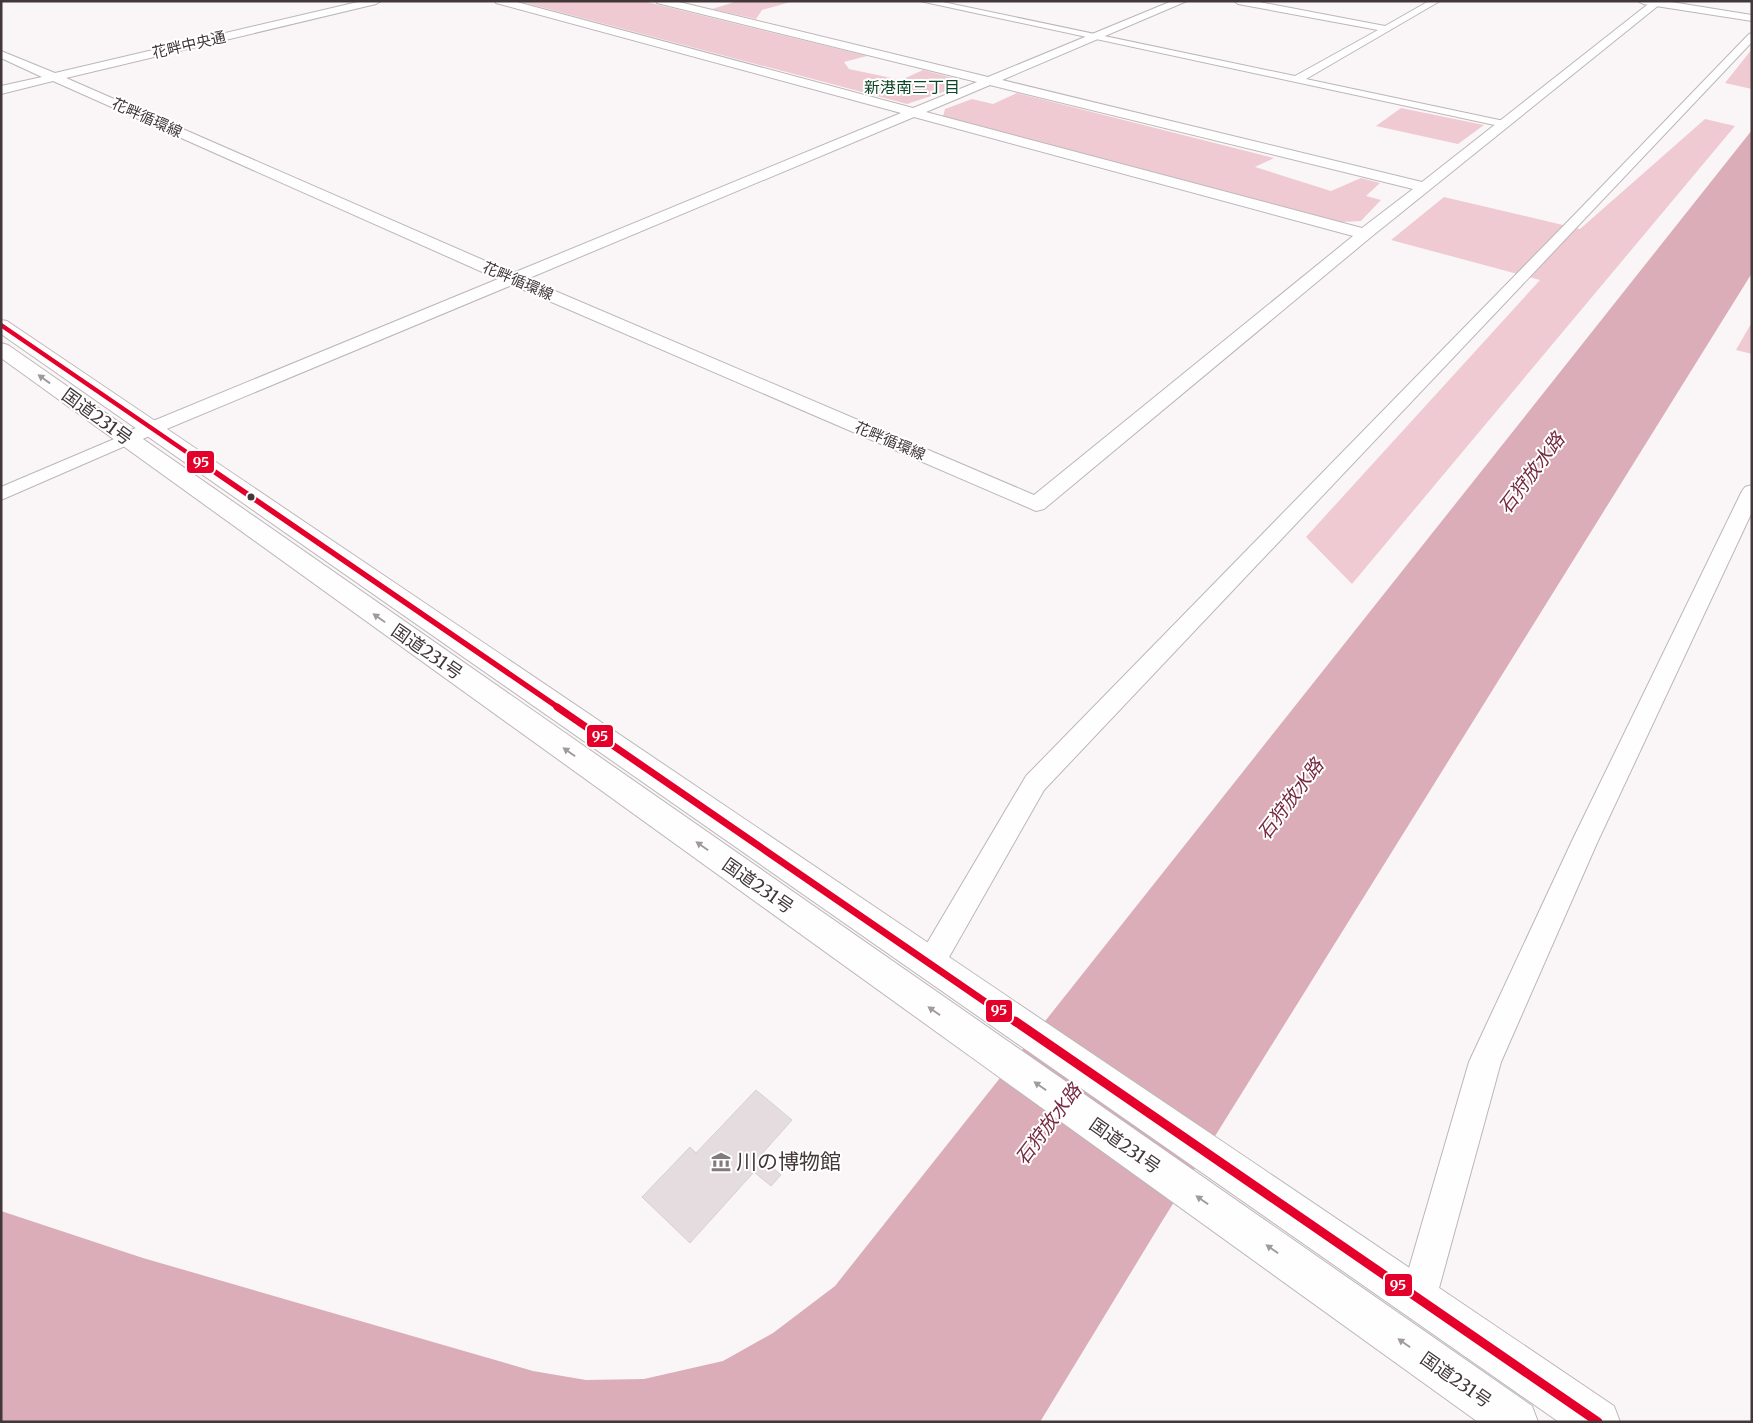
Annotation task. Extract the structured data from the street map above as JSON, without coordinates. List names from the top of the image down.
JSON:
{
  "streets": {
    "main road": ["花畔中央通", "花畔循環線", "国道231号"]
  },
  "crossings": [
    ["花畔中央通", "花畔循環線"]
  ],
  "districts": ["新港南三丁目"],
  "water": ["石狩放水路"],
  "places": {
    "museum": ["川の博物館"]
  },
  "lines": ["transit line 95"]
}
